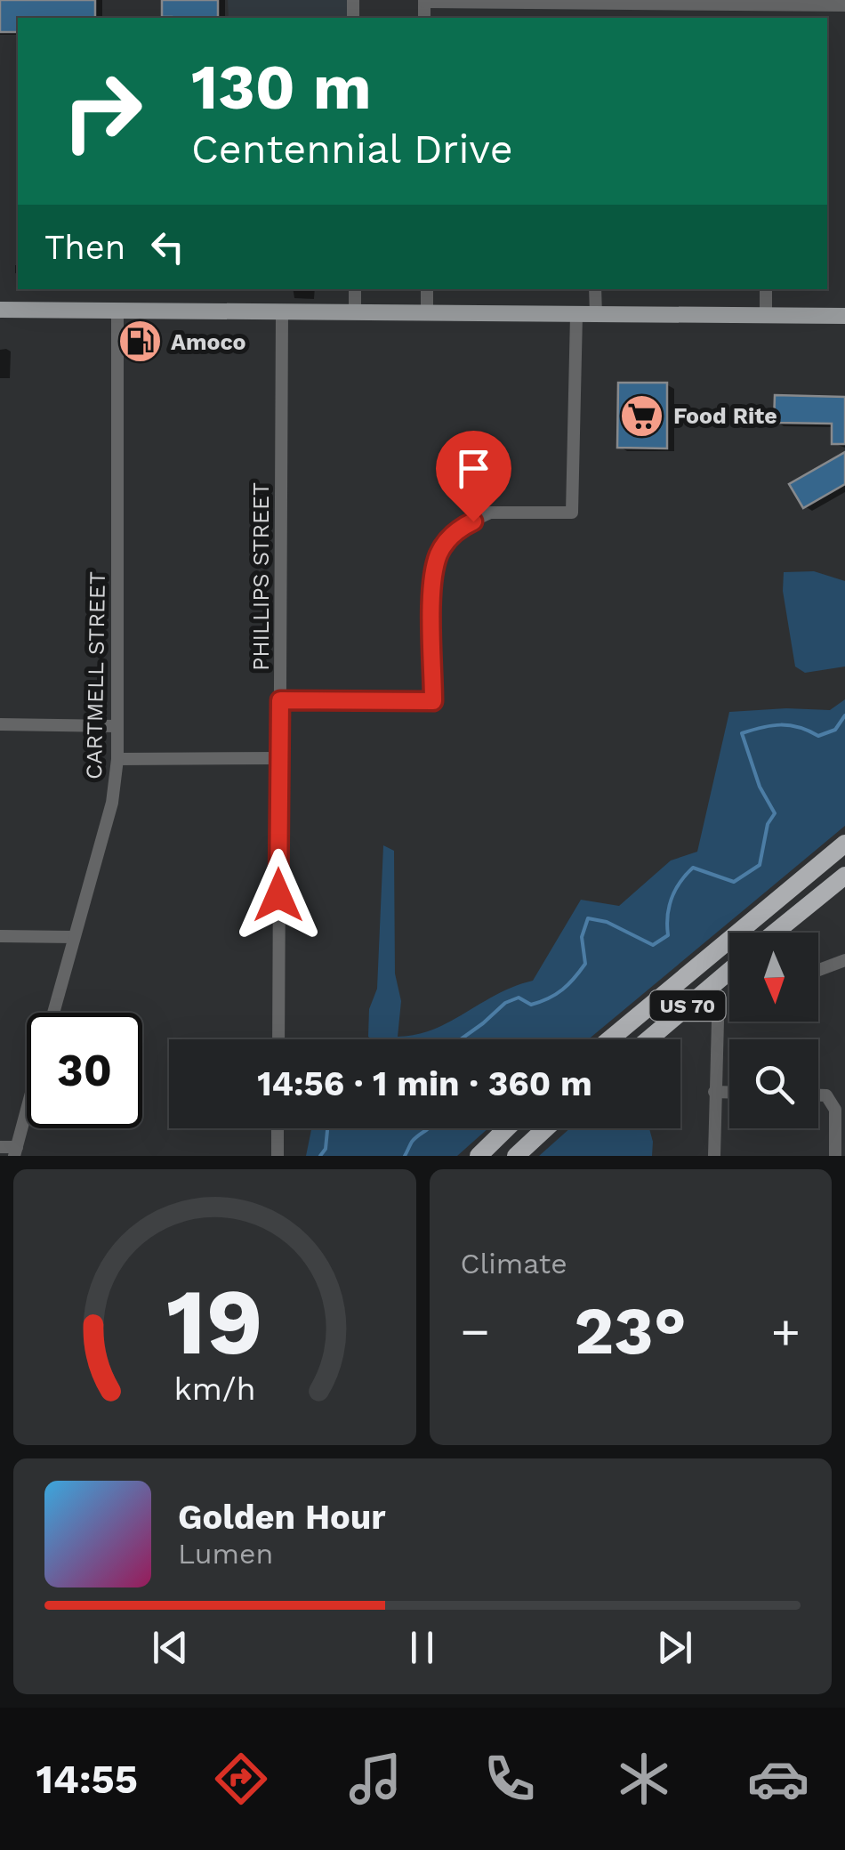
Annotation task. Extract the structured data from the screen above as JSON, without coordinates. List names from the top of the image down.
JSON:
{
  "streets": {
    "highway": ["US 70"],
    "street": ["PHILLIPS STREET", "CARTMELL STREET"]
  },
  "places": {
    "fuel station": ["Amoco"],
    "supermarket": ["Food Rite"]
  },
  "north": "bottom",
  "page": {
    "turn": ["130 m", "Centennial Drive"],
    "then": "Then",
    "limit": "30",
    "trip": "14:56 · 1 min · 360 m",
    "tile": "Climate",
    "heat": ["−", "23°", "+"],
    "song": ["Golden Hour", "Lumen"],
    "tabs": "14:55",
    "gauge": ["19", "km/h"]
  }
}
